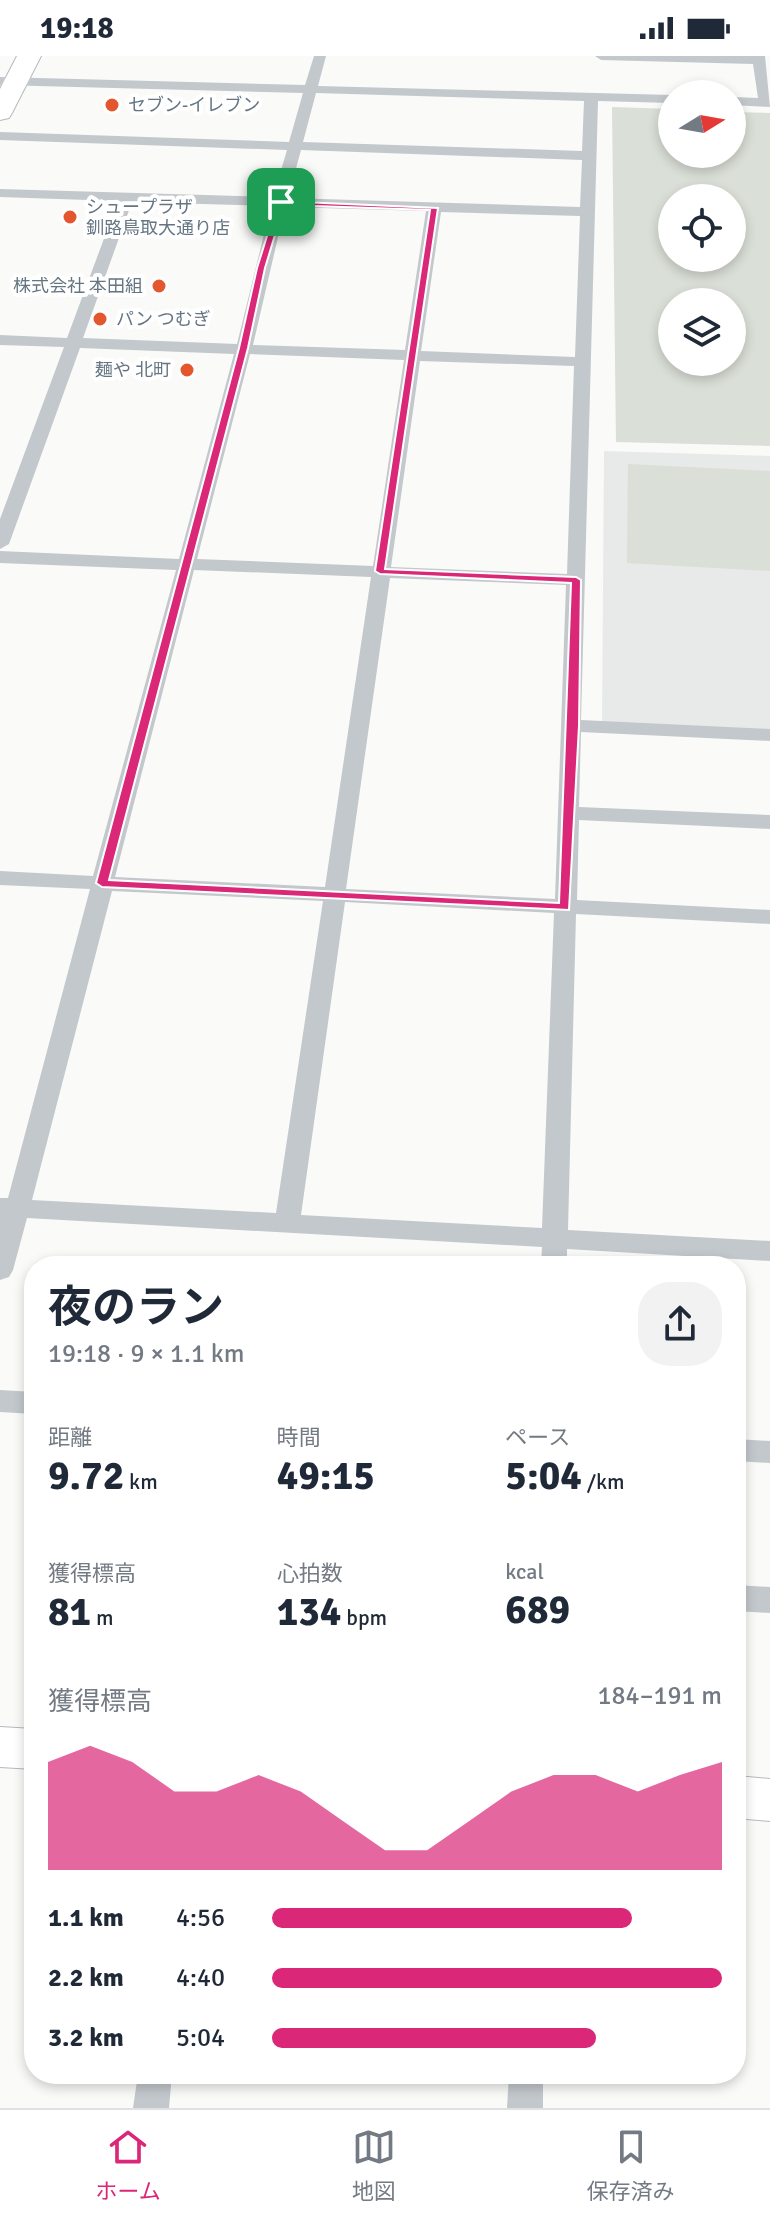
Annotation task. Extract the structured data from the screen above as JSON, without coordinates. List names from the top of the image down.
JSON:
{
  "places": [
    "セブン-イレブン",
    "シュープラザ 釧路鳥取大通り店",
    "株式会社 本田組",
    "パン つむぎ",
    "麺や 北町"
  ],
  "north": "right",
  "page": {
    "status": "19:18",
    "heading": ["夜のラン", "19:18 · 9 × 1.1 km"],
    "stats": [
      ["距離", "9.72 km"],
      ["時間", "49:15"],
      ["ペース", "5:04 /km"],
      ["獲得標高", "81 m"],
      ["心拍数", "134 bpm"],
      ["kcal", "689"]
    ],
    "chart": ["獲得標高", "184–191 m"],
    "list": [
      {
        "name": "1.1 km",
        "note": "4:56"
      },
      {
        "name": "2.2 km",
        "note": "4:40"
      },
      {
        "name": "3.2 km",
        "note": "5:04"
      }
    ],
    "tabs": ["ホーム", "地図", "保存済み"]
  }
}
